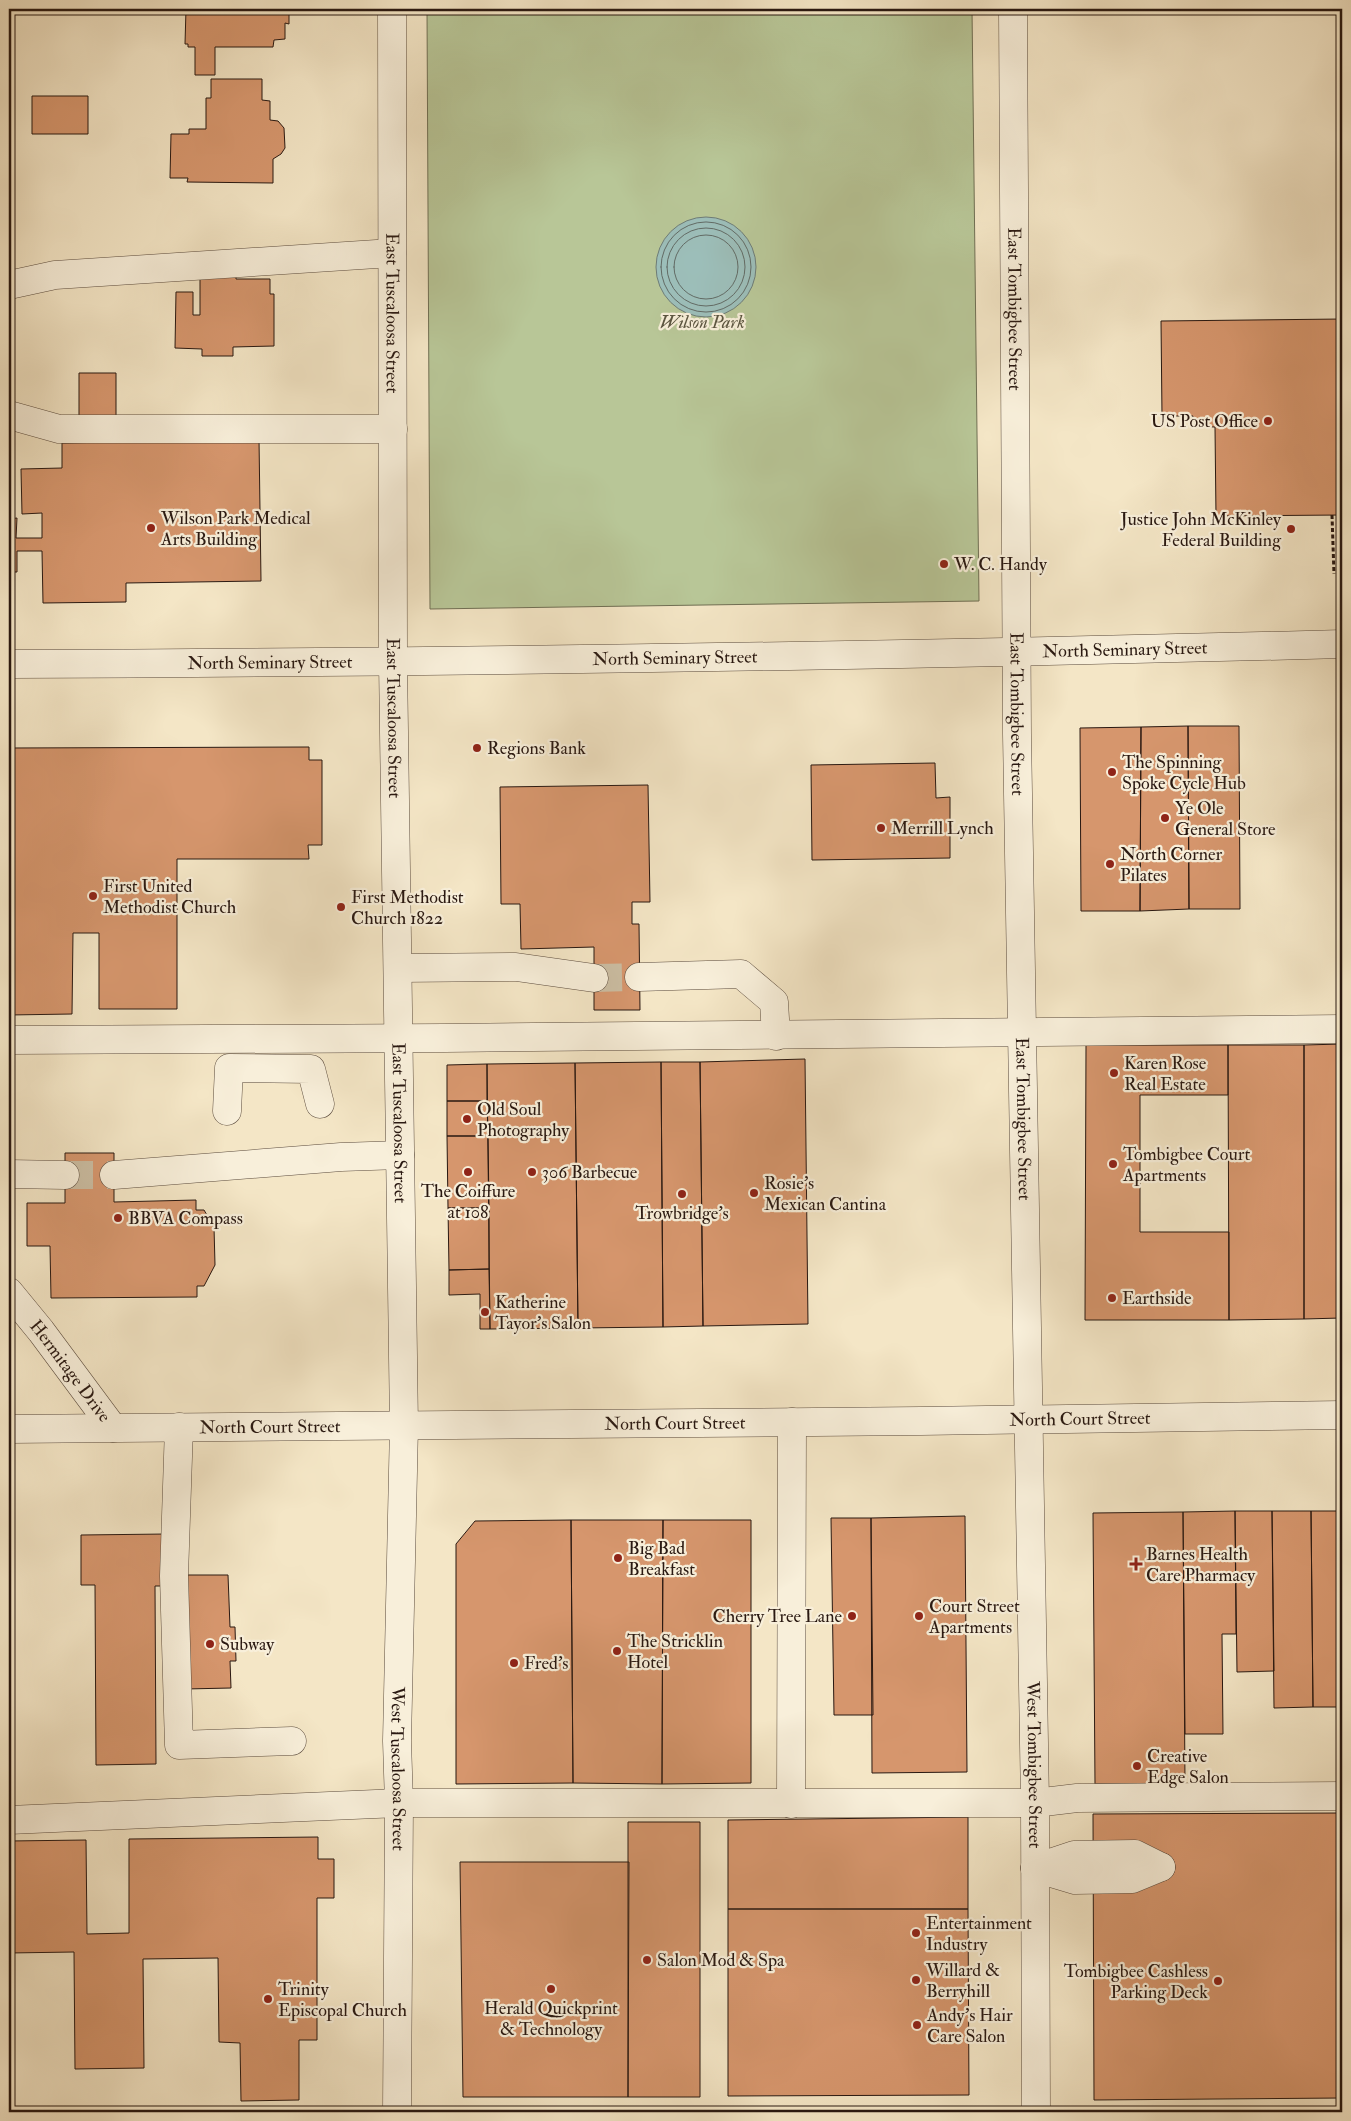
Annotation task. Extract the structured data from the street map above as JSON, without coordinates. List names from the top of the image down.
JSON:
{
  "streets": {
    "street": [
      "East Tombigbee Street",
      "East Tuscaloosa Street",
      "North Seminary Street",
      "Hermitage Drive",
      "North Court Street",
      "West Tombigbee Street",
      "West Tuscaloosa Street"
    ]
  },
  "crossings": [
    ["East Tombigbee Street", "North Seminary Street"],
    ["East Tombigbee Street", "North Court Street"],
    ["East Tombigbee Street", "West Tombigbee Street"],
    ["East Tuscaloosa Street", "North Seminary Street"],
    ["East Tuscaloosa Street", "North Court Street"],
    ["East Tuscaloosa Street", "West Tuscaloosa Street"],
    ["Hermitage Drive", "North Court Street"],
    ["North Court Street", "West Tombigbee Street"],
    ["North Court Street", "West Tuscaloosa Street"]
  ],
  "parks": ["Wilson Park"],
  "places": {
    "other": [
      "US Post Office",
      "Wilson Park Medical Arts Building",
      "Justice John McKinley Federal Building",
      "W. C. Handy",
      "Regions Bank",
      "The Spinning Spoke Cycle Hub",
      "Ye Ole General Store",
      "Merrill Lynch",
      "North Corner Pilates",
      "First United Methodist Church",
      "First Methodist Church 1822",
      "Karen Rose Real Estate",
      "Old Soul Photography",
      "Tombigbee Court Apartments",
      "The Coiffure at 108",
      "306 Barbecue",
      "Rosie's Mexican Cantina",
      "Trowbridge's",
      "BBVA Compass",
      "Earthside",
      "Katherine Tayor's Salon",
      "Big Bad Breakfast",
      "Cherry Tree Lane",
      "Court Street Apartments",
      "Subway",
      "The Stricklin Hotel",
      "Fred's",
      "Creative Edge Salon",
      "Entertainment Industry",
      "Salon Mod & Spa",
      "Willard & Berryhill",
      "Tombigbee Cashless Parking Deck",
      "Herald Quickprint & Technology",
      "Trinity Episcopal Church",
      "Andy's Hair Care Salon"
    ],
    "health": ["Barnes Health Care Pharmacy"]
  }
}
